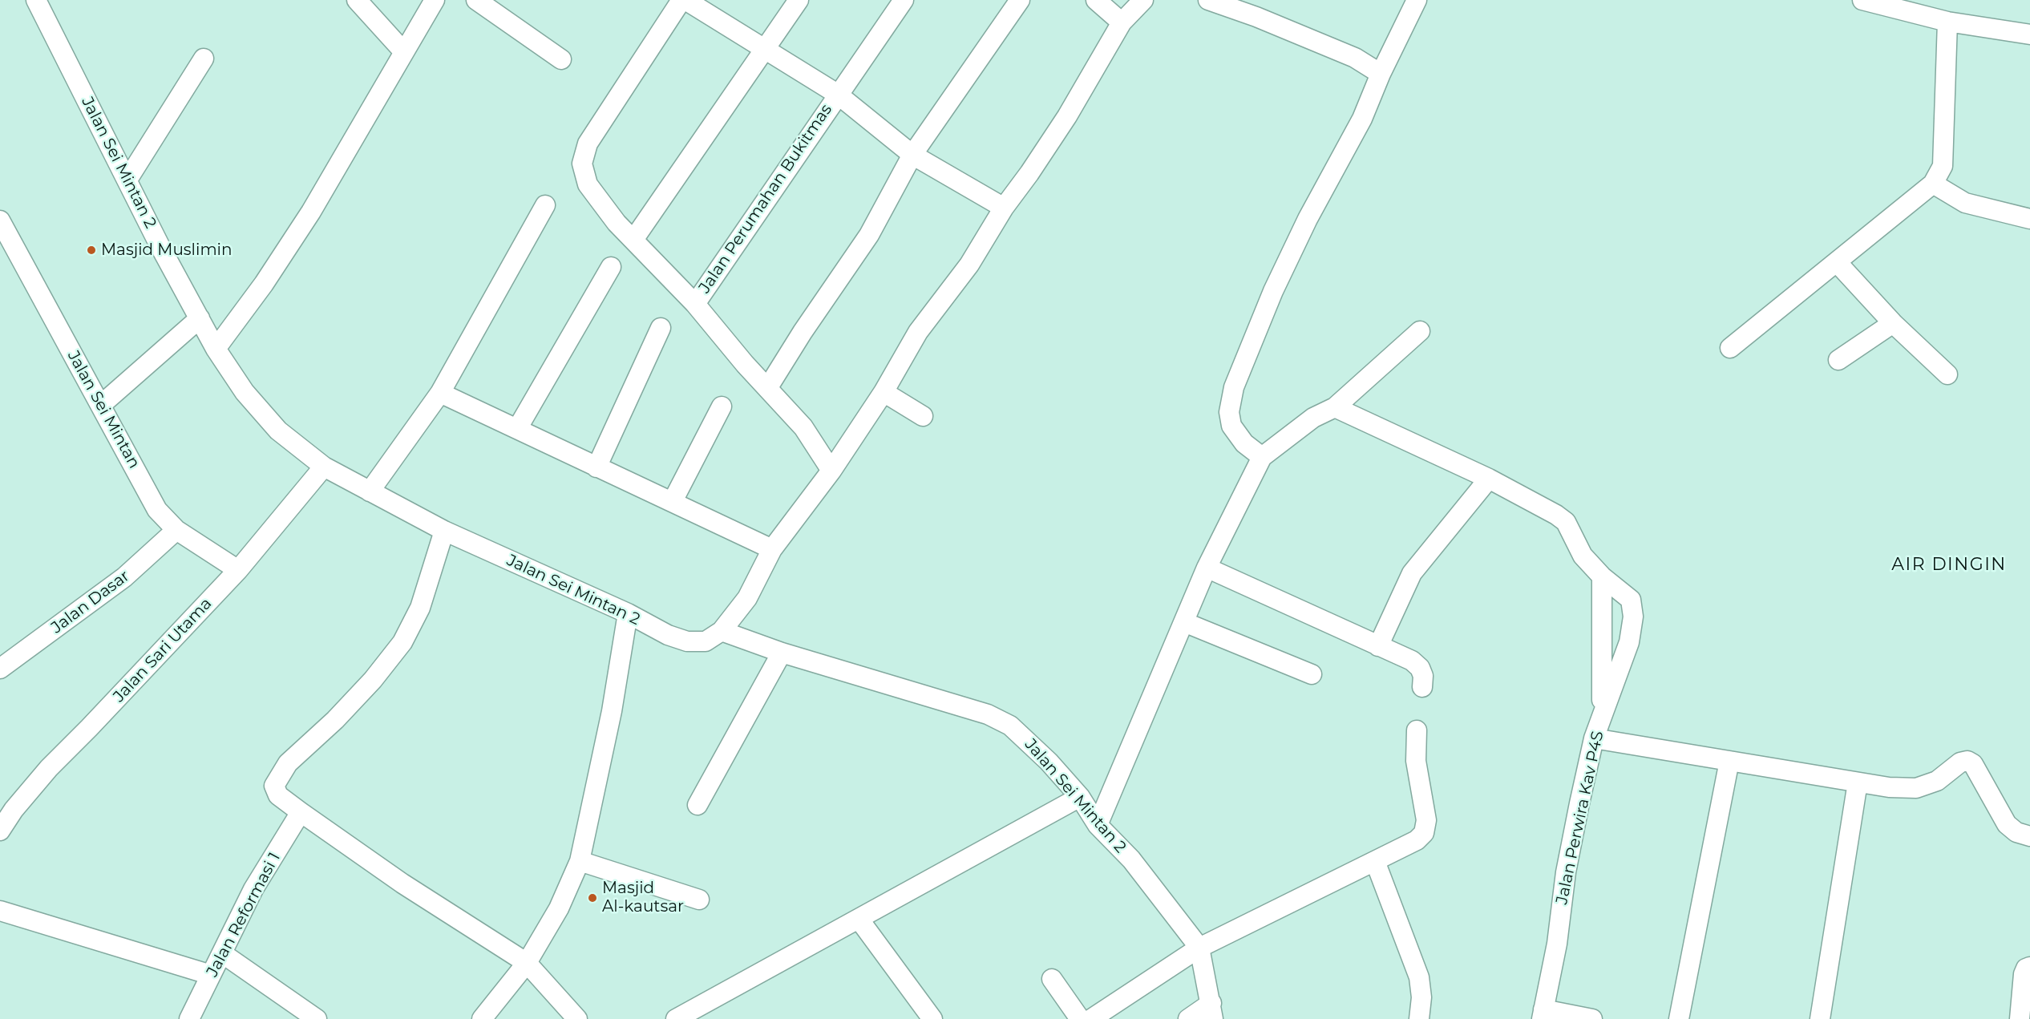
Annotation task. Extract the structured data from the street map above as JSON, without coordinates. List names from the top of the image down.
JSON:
{
  "streets": {
    "street": [
      "Jalan Sei Mintan 2",
      "Jalan Perumahan Bukitmas",
      "Jalan Sei Mintan",
      "Jalan Dasar",
      "Jalan Sari Utama",
      "Jalan Perwira Kav P4S",
      "Jalan Reformasi 1"
    ]
  },
  "crossings": [
    ["Jalan Sei Mintan 2", "Jalan Sari Utama"],
    ["Jalan Sei Mintan", "Jalan Dasar"],
    ["Jalan Sei Mintan", "Jalan Sari Utama"]
  ],
  "districts": ["AIR DINGIN"],
  "places": ["Masjid Muslimin", "Masjid Al-kautsar"]
}
